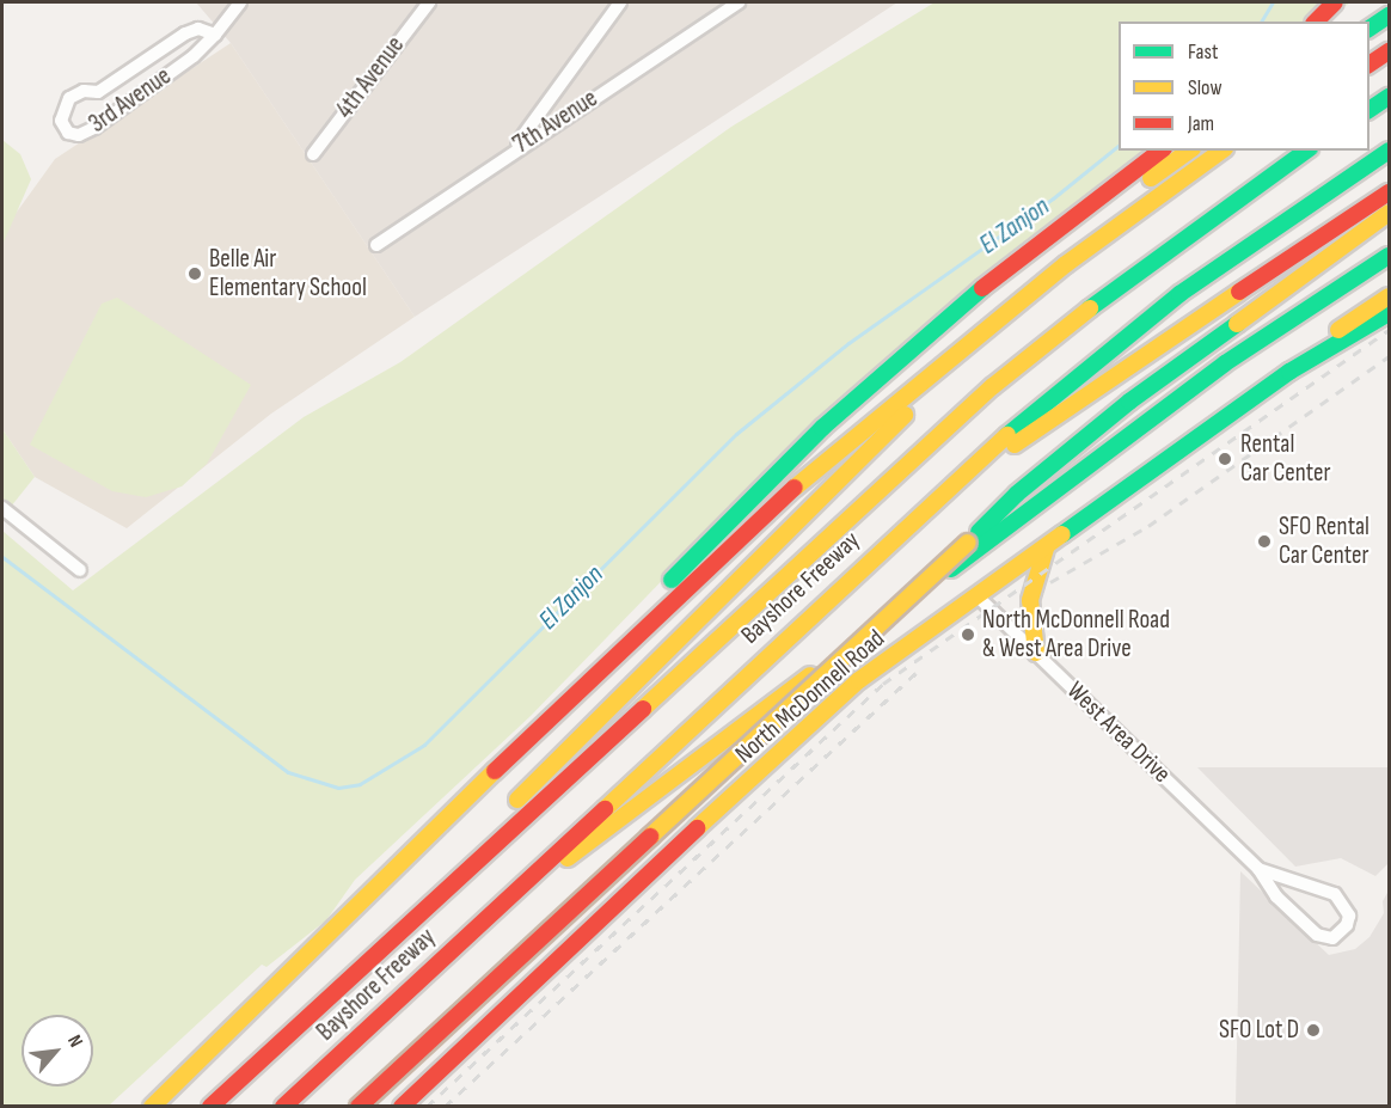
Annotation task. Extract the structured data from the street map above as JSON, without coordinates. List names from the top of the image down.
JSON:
{
  "streets": {
    "main road": ["Bayshore Freeway", "North McDonnell Road"],
    "street": [
      "4th Avenue",
      "3rd Avenue",
      "7th Avenue",
      "West Area Drive"
    ]
  },
  "crossings": [
    ["North McDonnell Road", "West Area Drive"]
  ],
  "water": ["El Zanjon"],
  "places": [
    "Belle Air Elementary School",
    "Rental Car Center",
    "SFO Rental Car Center",
    "North McDonnell Road & West Area Drive",
    "SFO Lot D"
  ],
  "legend": ["Fast", "Slow", "Jam"],
  "north": "top right"
}
